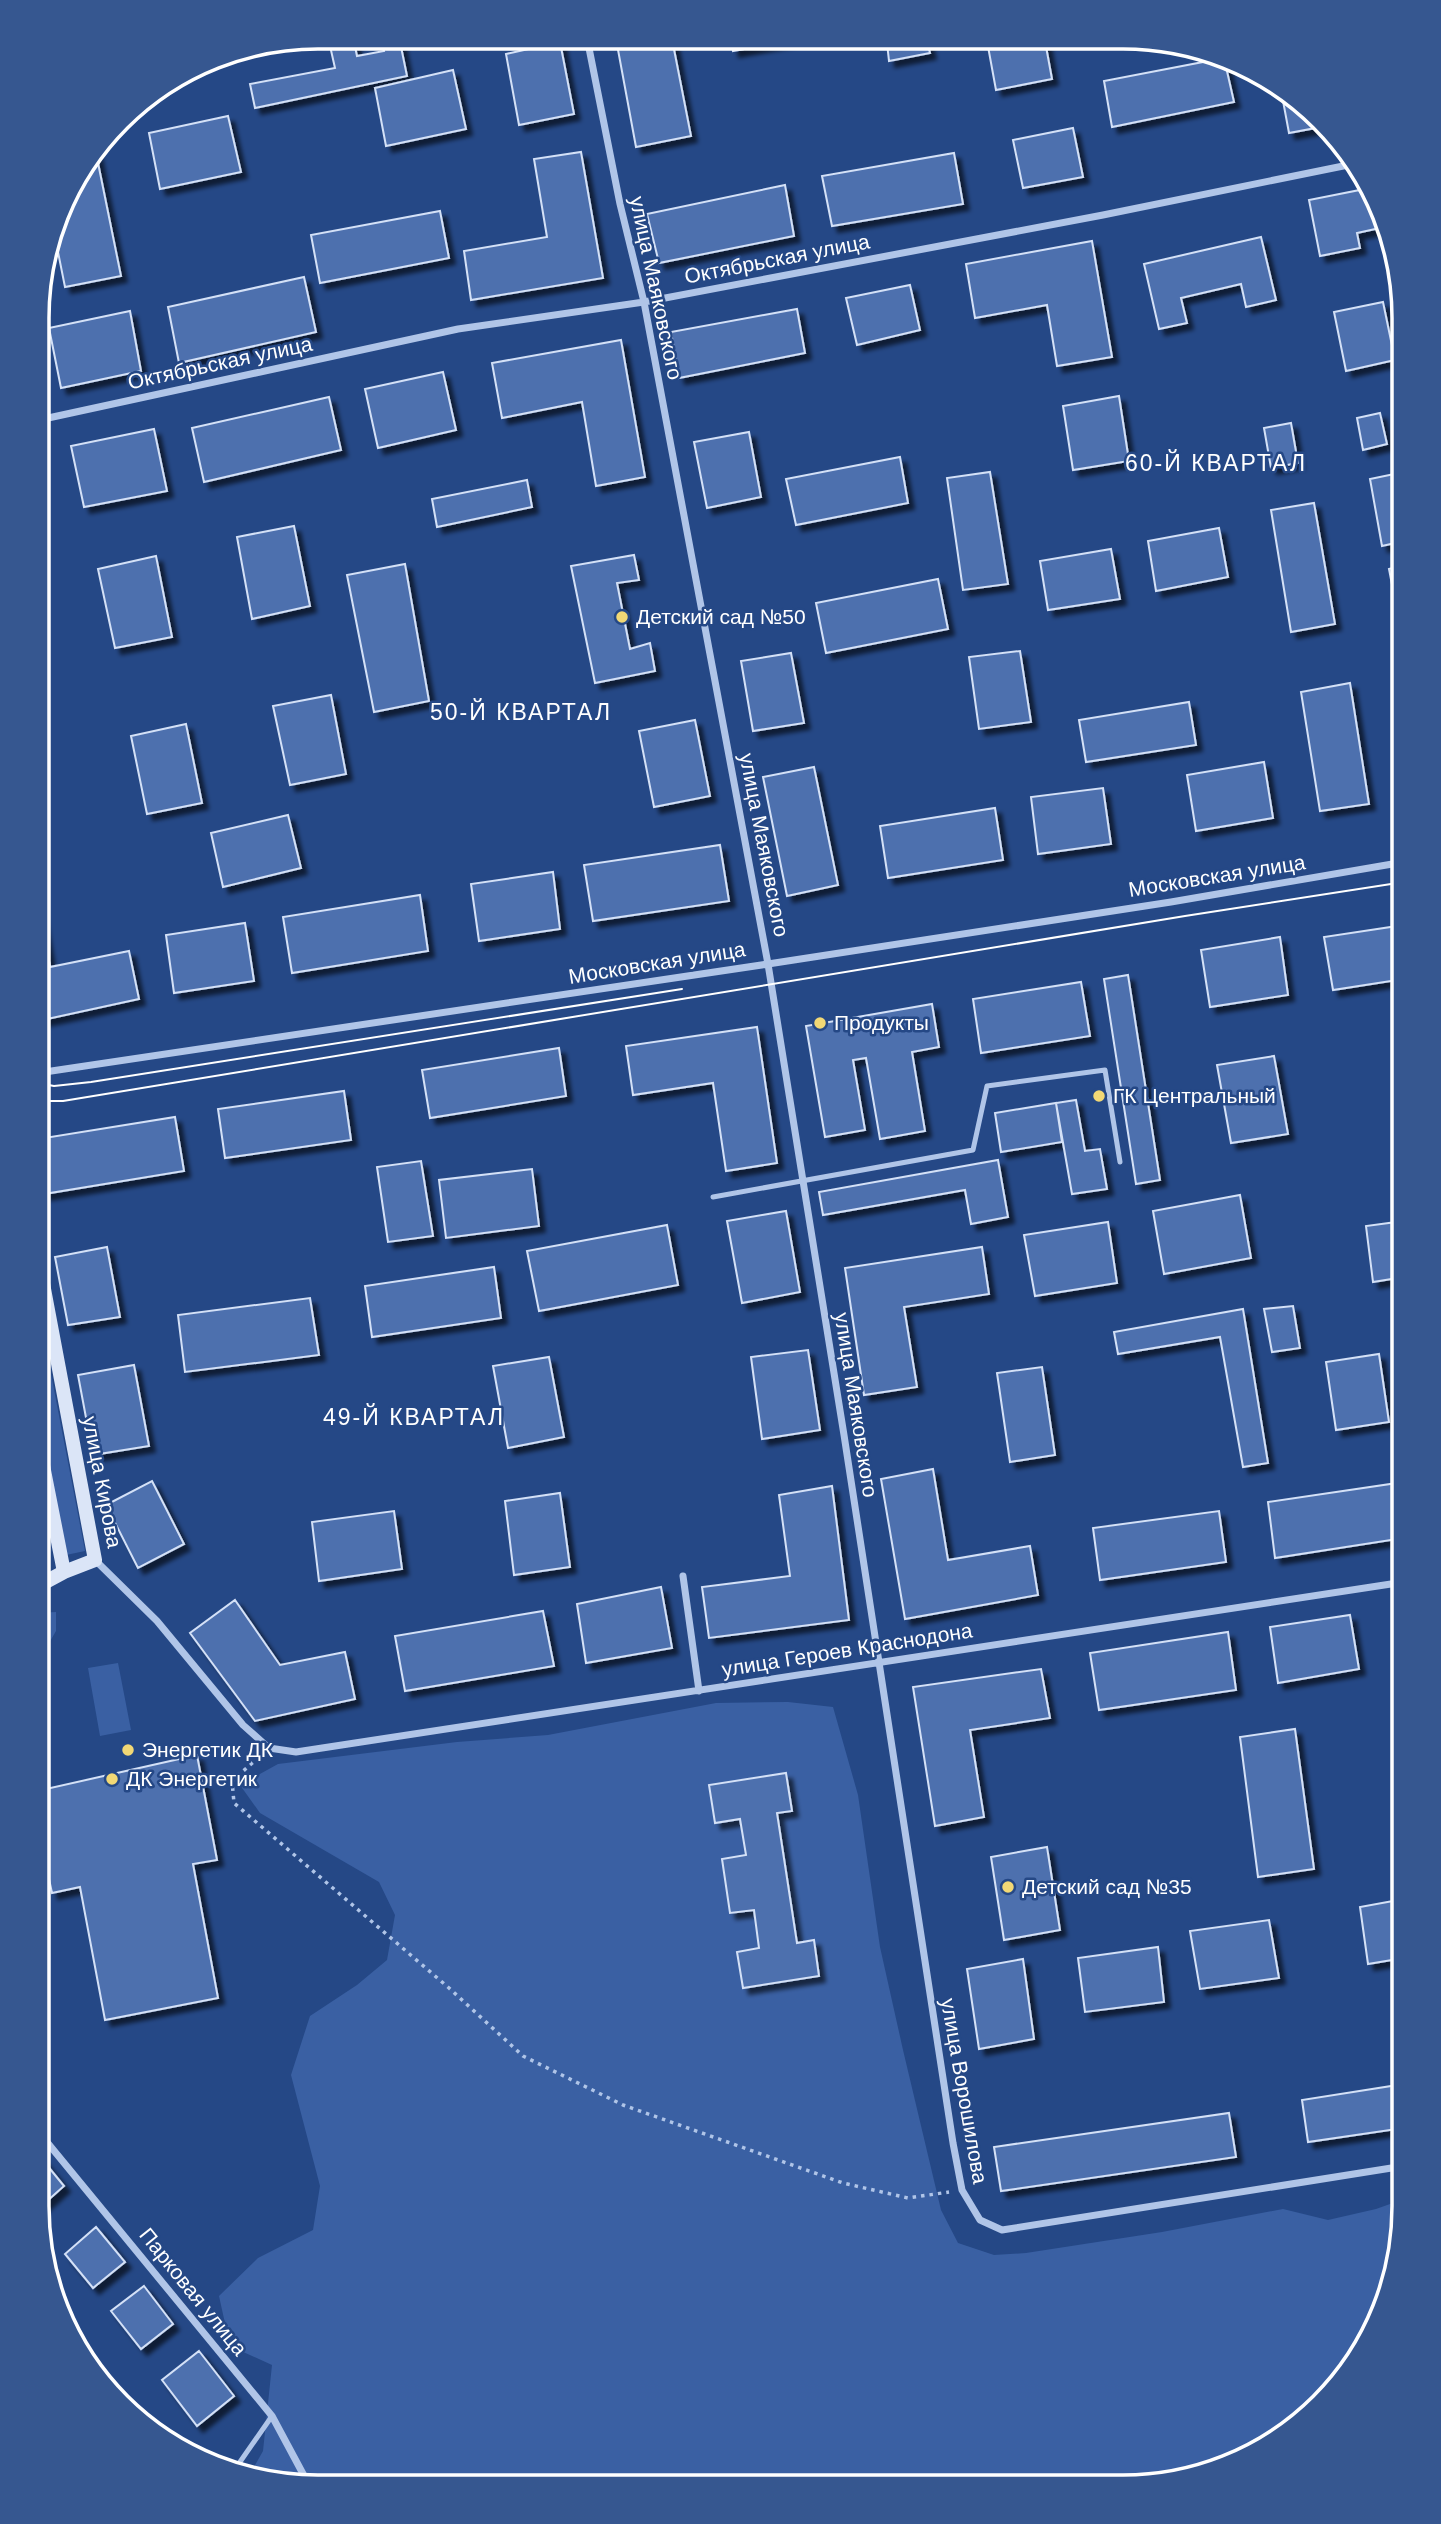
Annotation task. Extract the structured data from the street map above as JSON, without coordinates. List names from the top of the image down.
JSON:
{
  "streets": {
    "street": [
      "Октябрьская улица",
      "улица Маяковского",
      "Московская улица",
      "улица Кирова",
      "улица Героев Краснодона",
      "улица Ворошилова",
      "Парковая улица"
    ]
  },
  "crossings": [
    ["Октябрьская улица", "улица Маяковского"],
    ["улица Маяковского", "Московская улица"],
    ["улица Маяковского", "улица Героев Краснодона"],
    ["улица Маяковского", "улица Ворошилова"],
    ["улица Кирова", "улица Героев Краснодона"],
    ["улица Героев Краснодона", "улица Ворошилова"]
  ],
  "districts": ["60-Й КВАРТАЛ", "50-Й КВАРТАЛ", "49-Й КВАРТАЛ"],
  "places": [
    "Детский сад №50",
    "Продукты",
    "ГК Центральный",
    "Энергетик ДК",
    "ДК Энергетик",
    "Детский сад №35"
  ]
}
